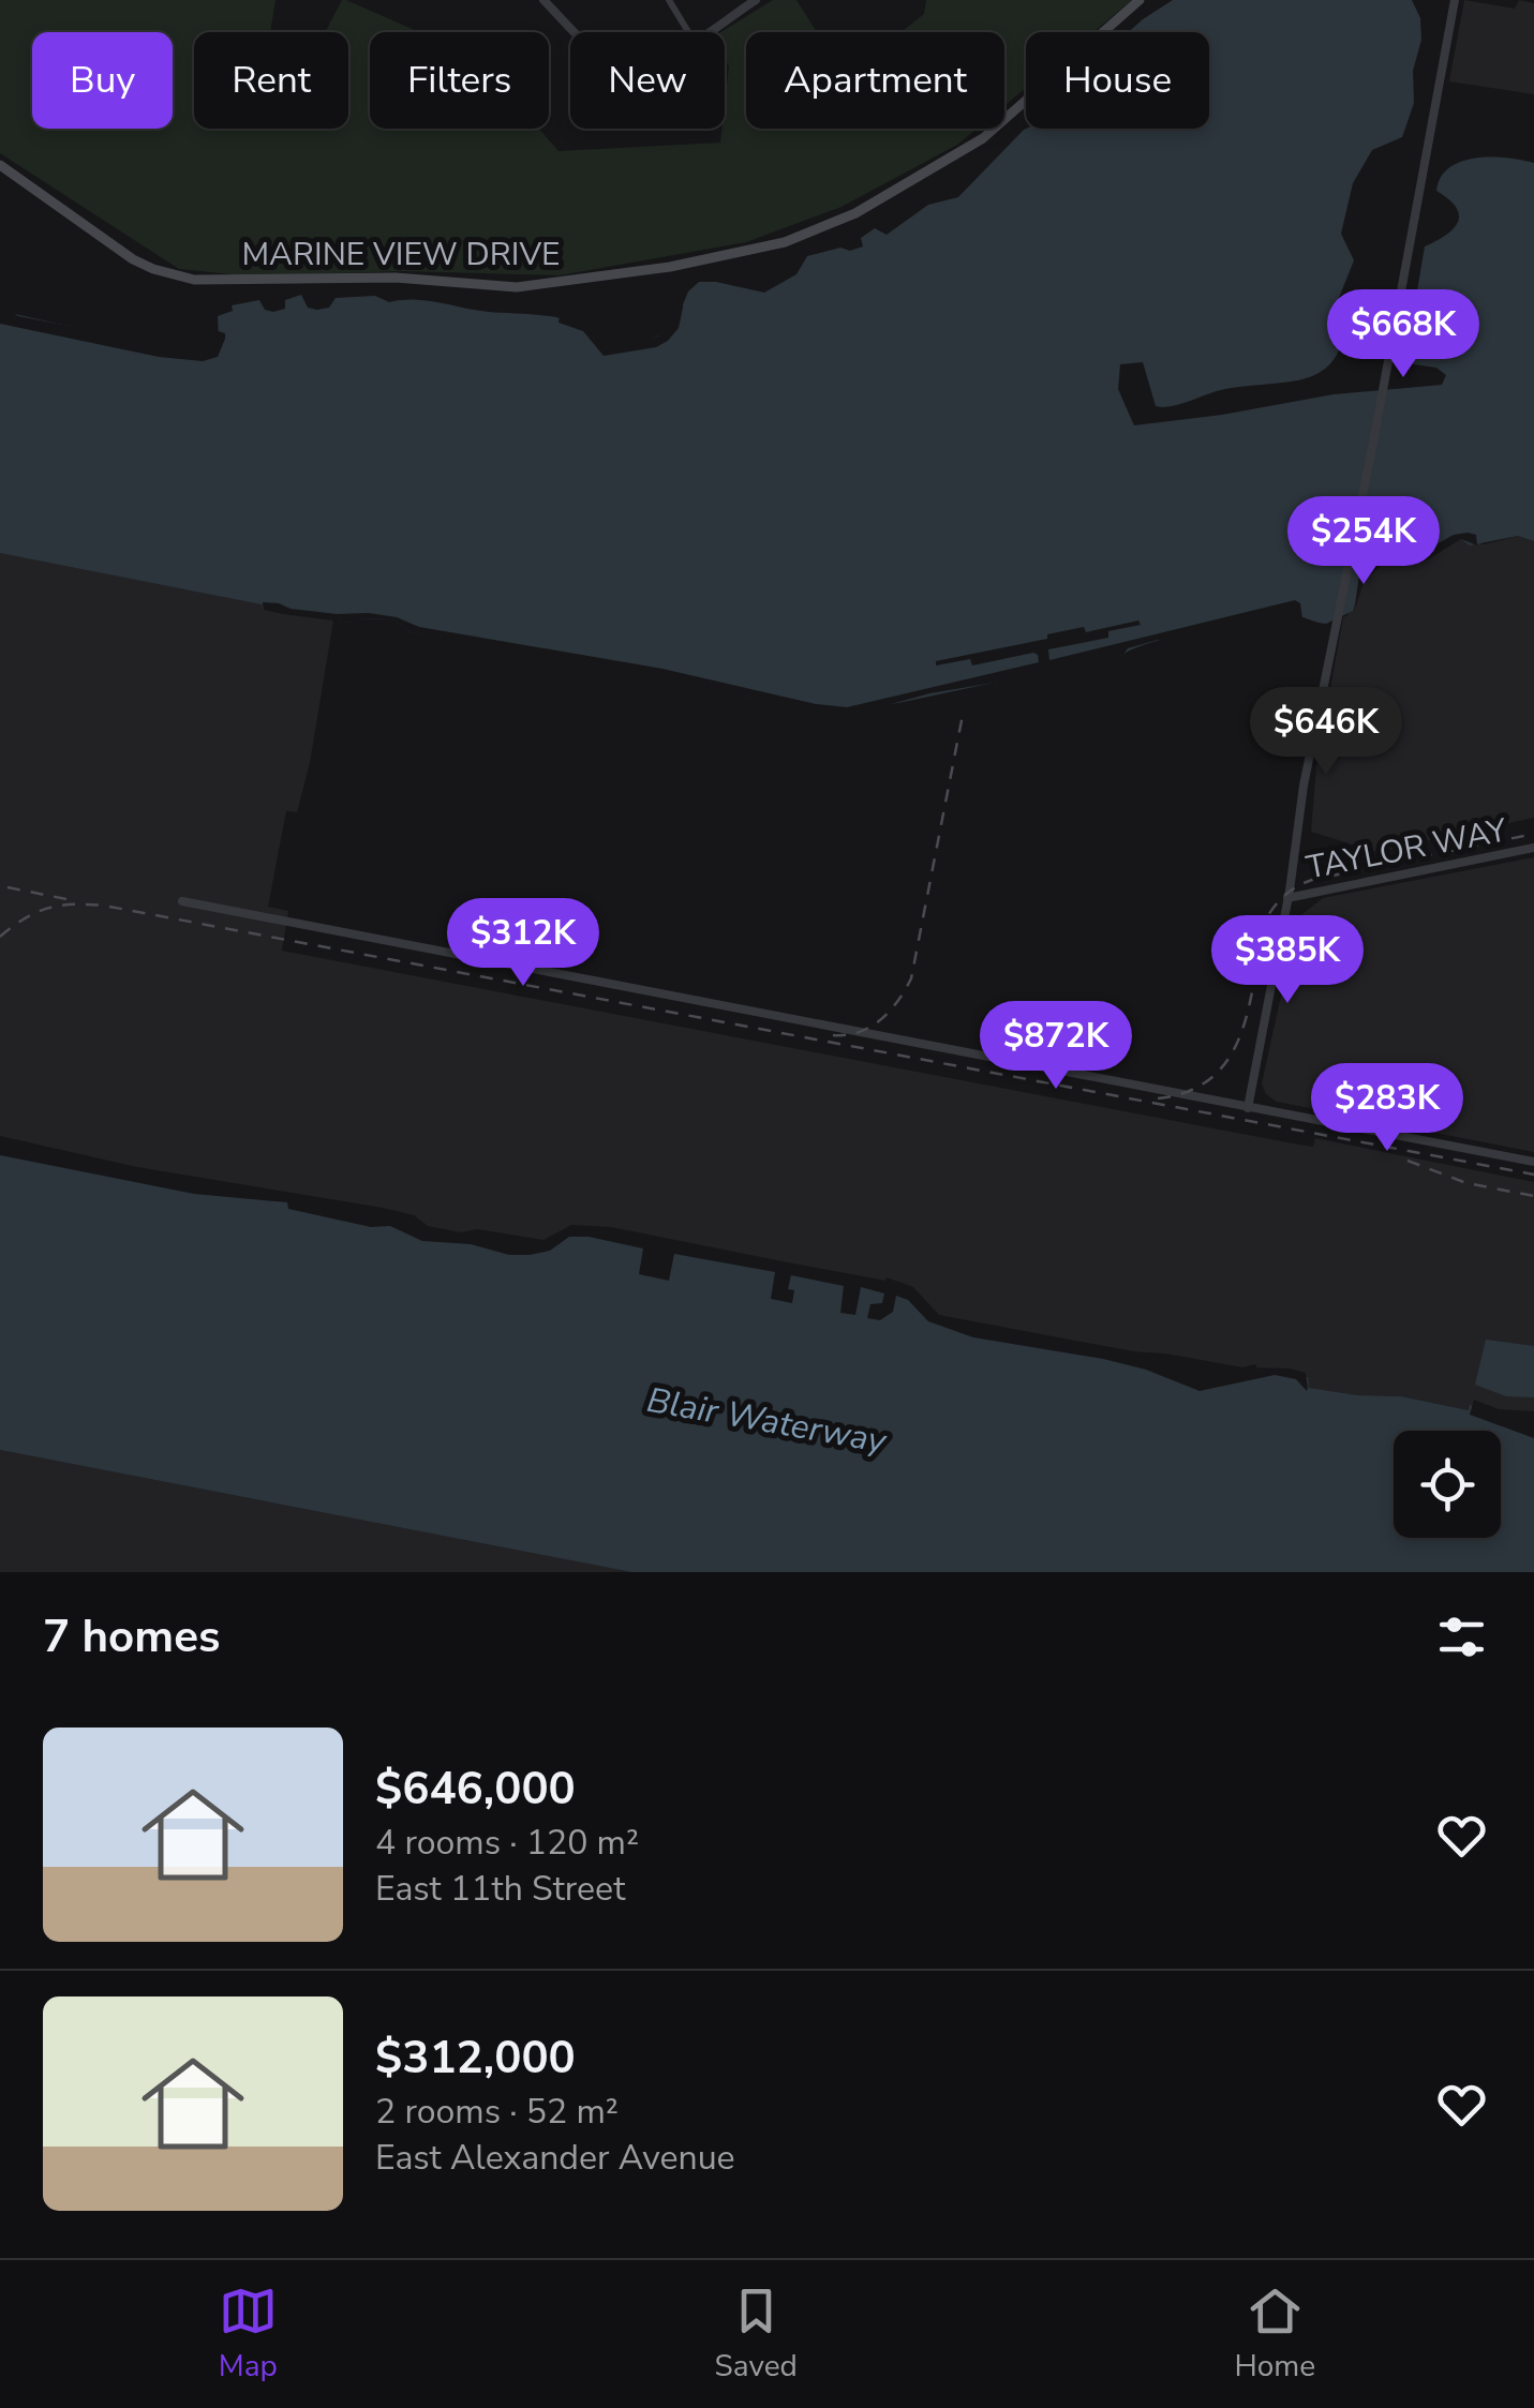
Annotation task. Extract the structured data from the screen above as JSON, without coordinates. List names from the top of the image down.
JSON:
{
  "streets": {
    "main road": ["MARINE VIEW DRIVE"],
    "street": ["TAYLOR WAY"]
  },
  "water": ["Blair Waterway"],
  "page": {
    "chip": [
      "Buy",
      "Rent",
      "Filters",
      "New",
      "Apartment",
      "House"
    ],
    "price": [
      "$668K",
      "$254K",
      "$646K",
      "$312K",
      "$385K",
      "$872K",
      "$283K"
    ],
    "heading": "7 homes",
    "list": [
      {
        "name": "$646,000",
        "note": "4 rooms · 120 m² · East 11th Street"
      },
      {
        "name": "$312,000",
        "note": "2 rooms · 52 m² · East Alexander Avenue"
      }
    ],
    "tabs": ["Map", "Saved", "Home"]
  }
}
